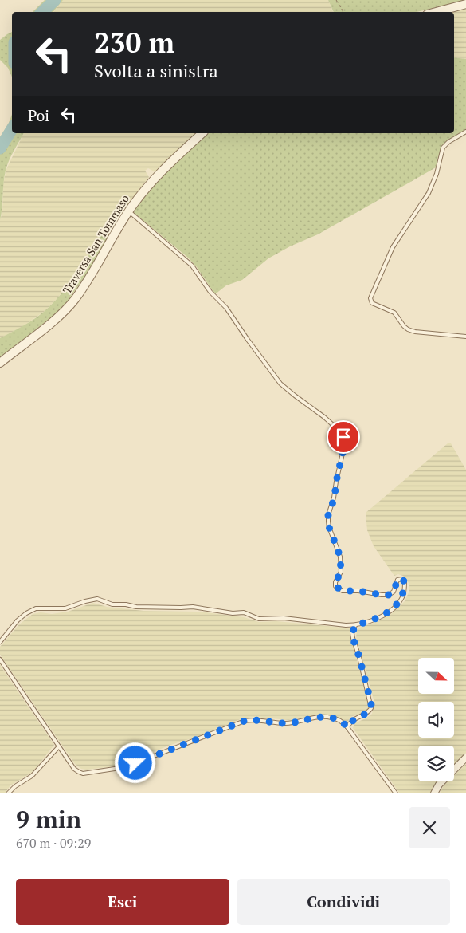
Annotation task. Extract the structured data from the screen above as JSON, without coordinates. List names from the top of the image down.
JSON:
{
  "streets": {
    "street": ["Traversa San Tommaso"]
  },
  "north": "right",
  "page": {
    "turn": ["230 m", "Svolta a sinistra"],
    "then": "Poi",
    "heading": ["9 min", "670 m · 09:29"],
    "buttons": ["Esci", "Condividi"]
  }
}
